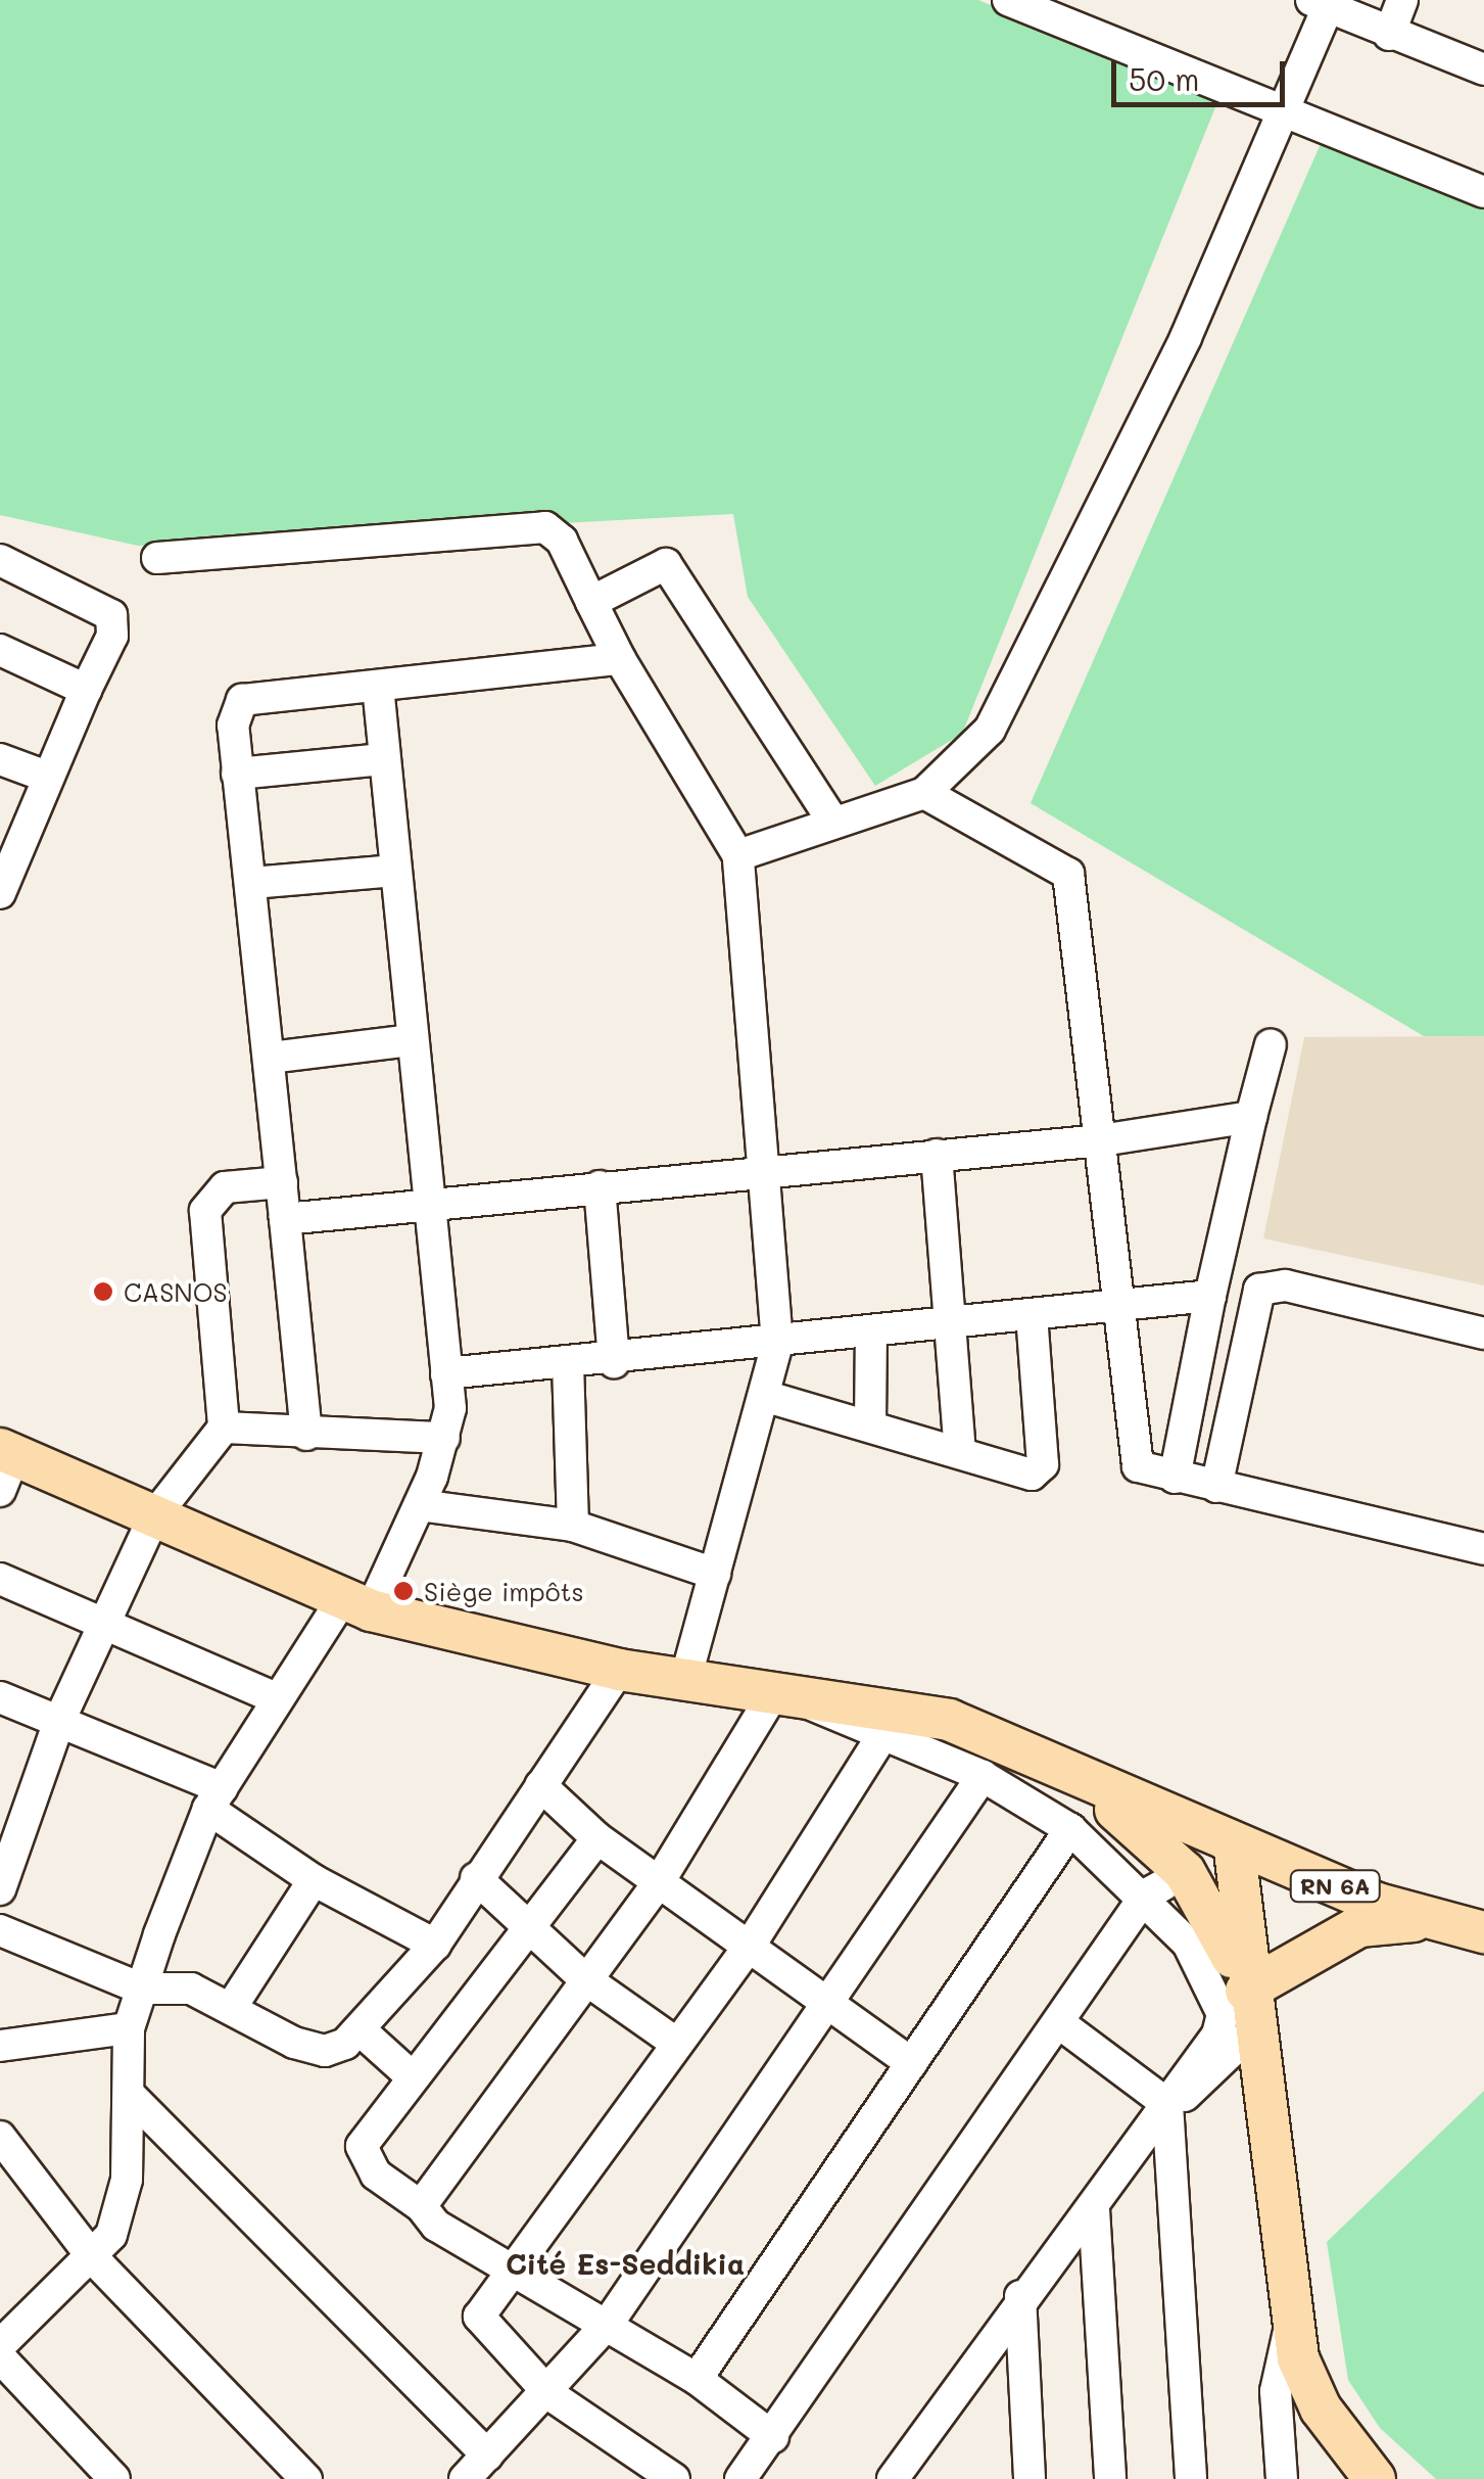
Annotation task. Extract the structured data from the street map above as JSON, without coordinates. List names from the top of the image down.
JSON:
{
  "streets": {
    "main road": ["RN 6A"]
  },
  "districts": ["Cité Es-Seddikia"],
  "places": ["CASNOS", "Siège impôts"],
  "scale_bar": "50 m"
}
